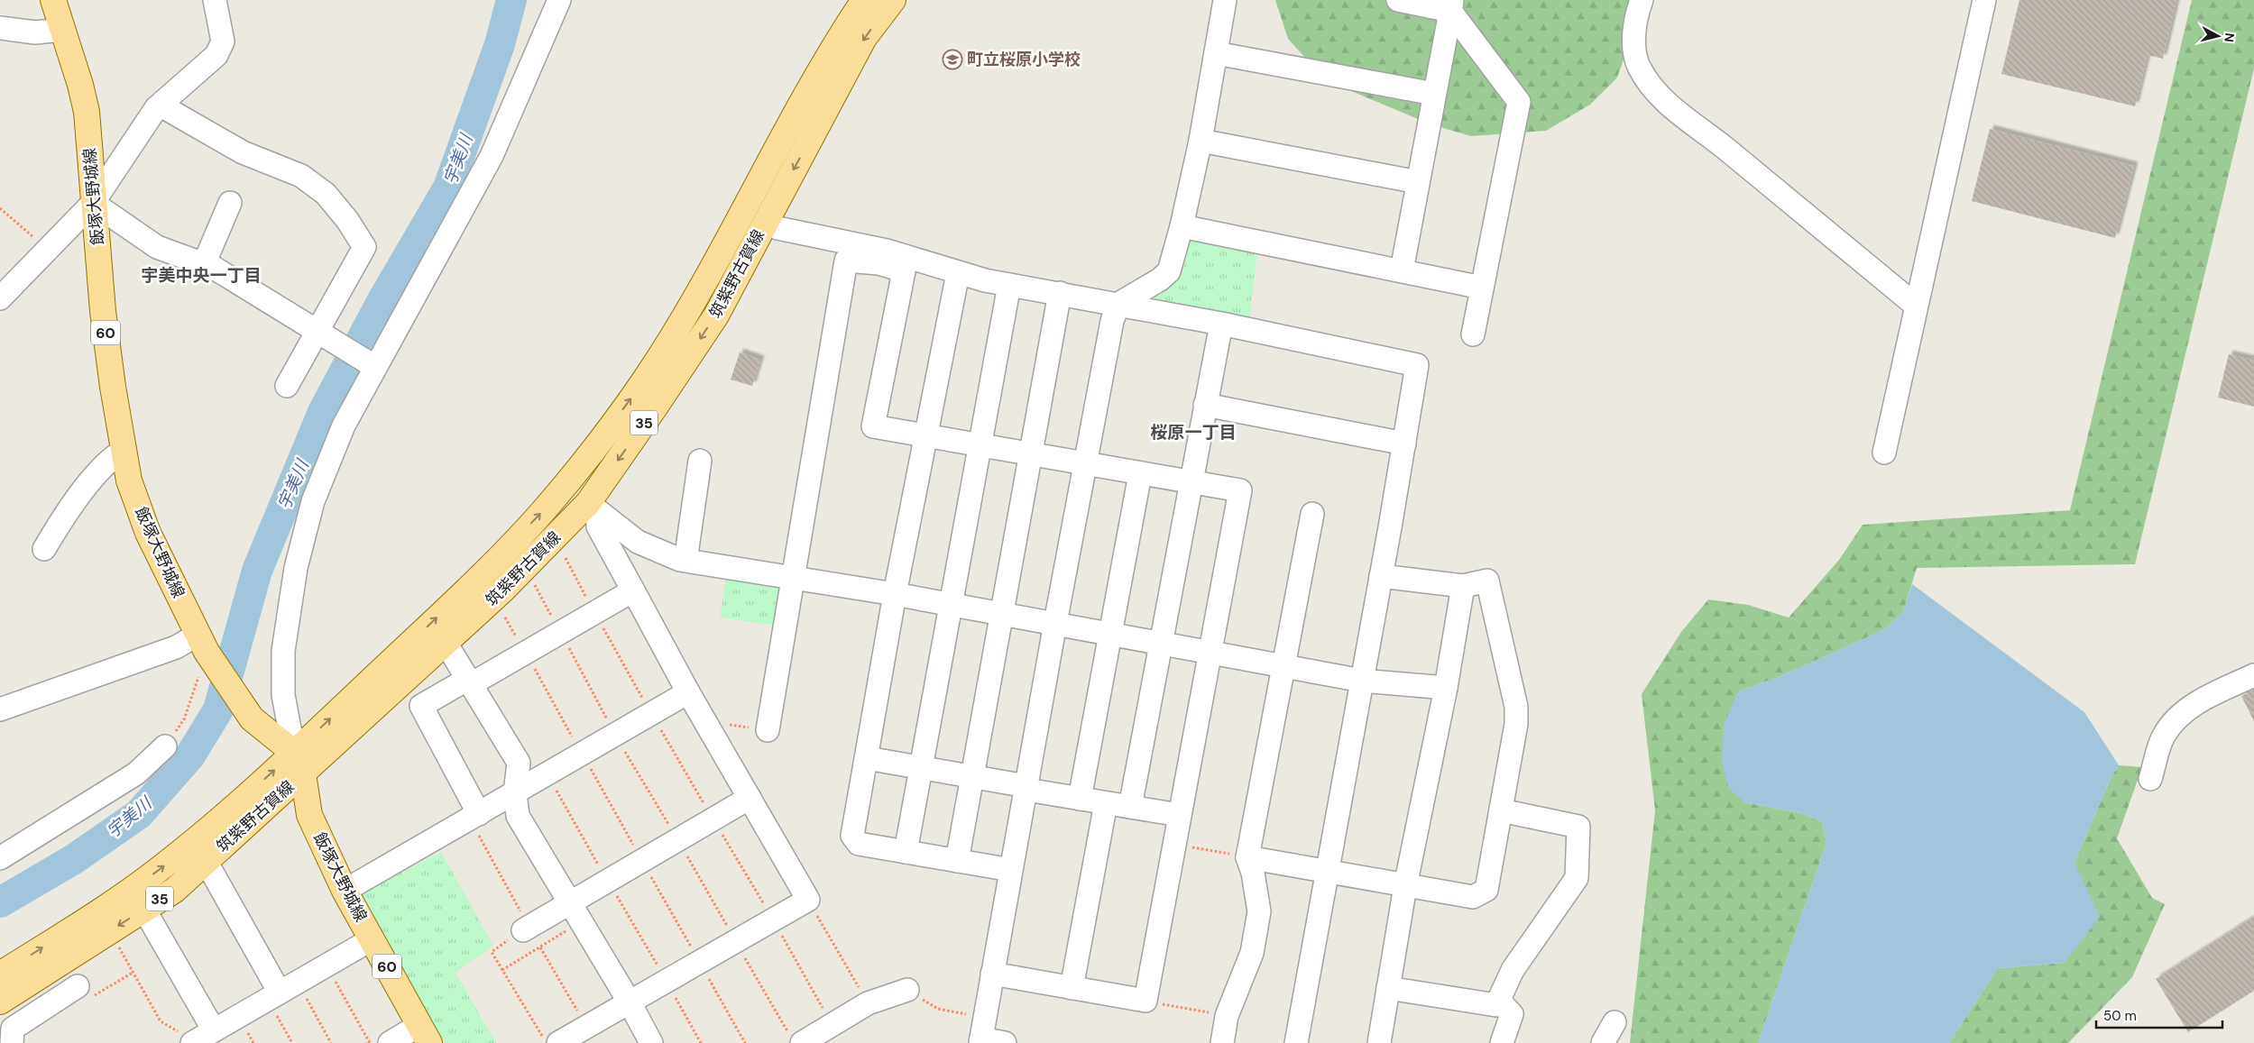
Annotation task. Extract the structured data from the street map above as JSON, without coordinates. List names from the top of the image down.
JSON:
{
  "streets": {
    "main road": [
      "飯塚大野城線",
      "筑紫野古賀線",
      "60",
      "35"
    ]
  },
  "crossings": [
    ["飯塚大野城線", "筑紫野古賀線"]
  ],
  "districts": ["宇美中央一丁目", "桜原一丁目"],
  "water": ["宇美川"],
  "places": {
    "school or university": ["町立桜原小学校"]
  },
  "scale_bar": "50 m",
  "north": "right"
}
